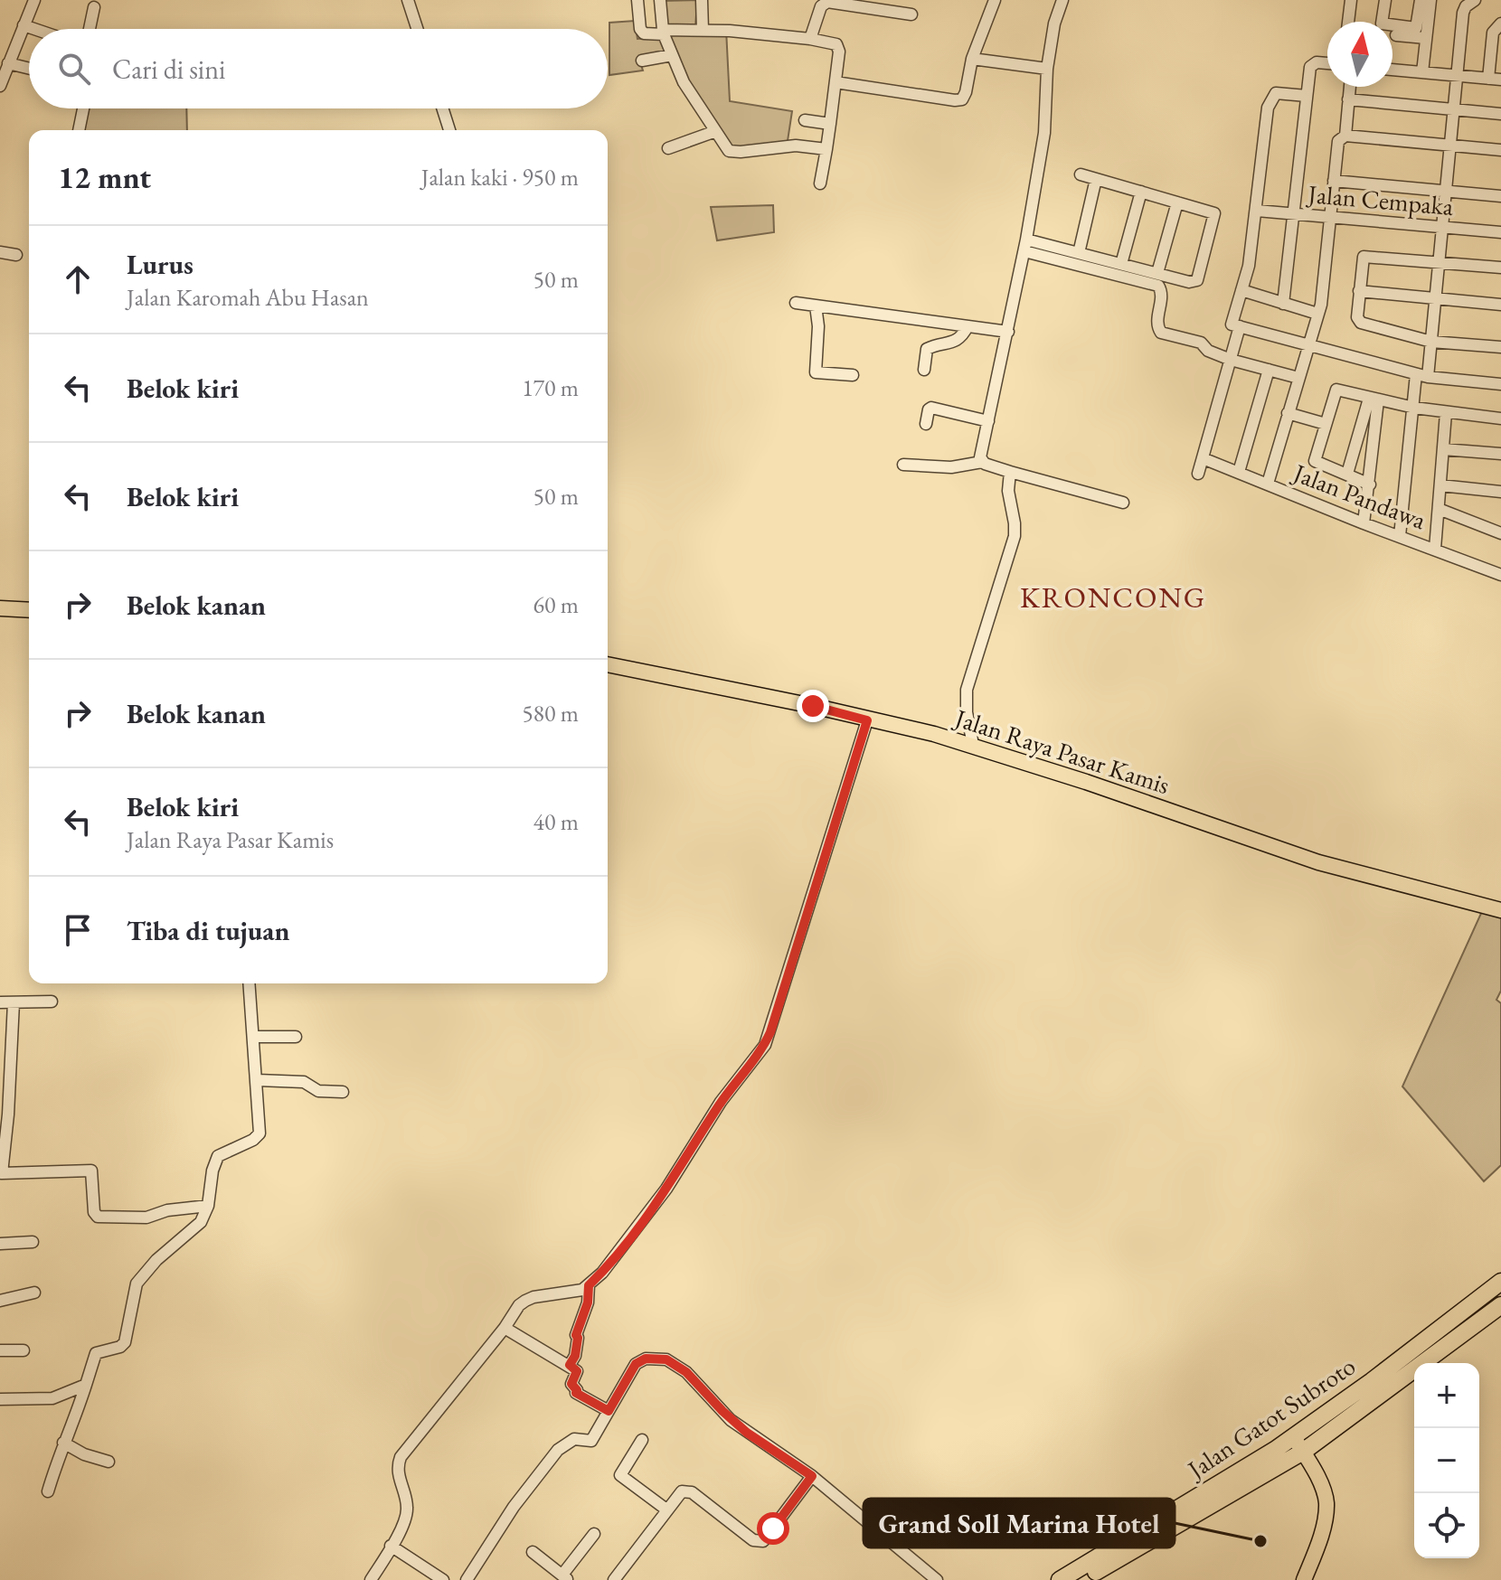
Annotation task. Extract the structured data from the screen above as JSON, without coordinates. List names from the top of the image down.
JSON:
{
  "streets": {
    "highway": ["Jalan Gatot Subroto"],
    "main road": ["Jalan Raya Pasar Kamis"],
    "street": ["Jalan Cempaka", "Jalan Pandawa"]
  },
  "districts": ["KRONCONG"],
  "places": ["Grand Soll Marina Hotel"],
  "north": "top",
  "page": {
    "search": "Cari di sini",
    "heading": ["12 mnt", "Jalan kaki · 950 m"],
    "list": [
      ["Lurus", "Jalan Karomah Abu Hasan", "50 m"],
      ["Belok kiri", "170 m"],
      ["Belok kiri", "50 m"],
      ["Belok kanan", "60 m"],
      ["Belok kanan", "580 m"],
      ["Belok kiri", "Jalan Raya Pasar Kamis", "40 m"],
      "Tiba di tujuan"
    ],
    "map_buttons": ["+", "−"]
  }
}
